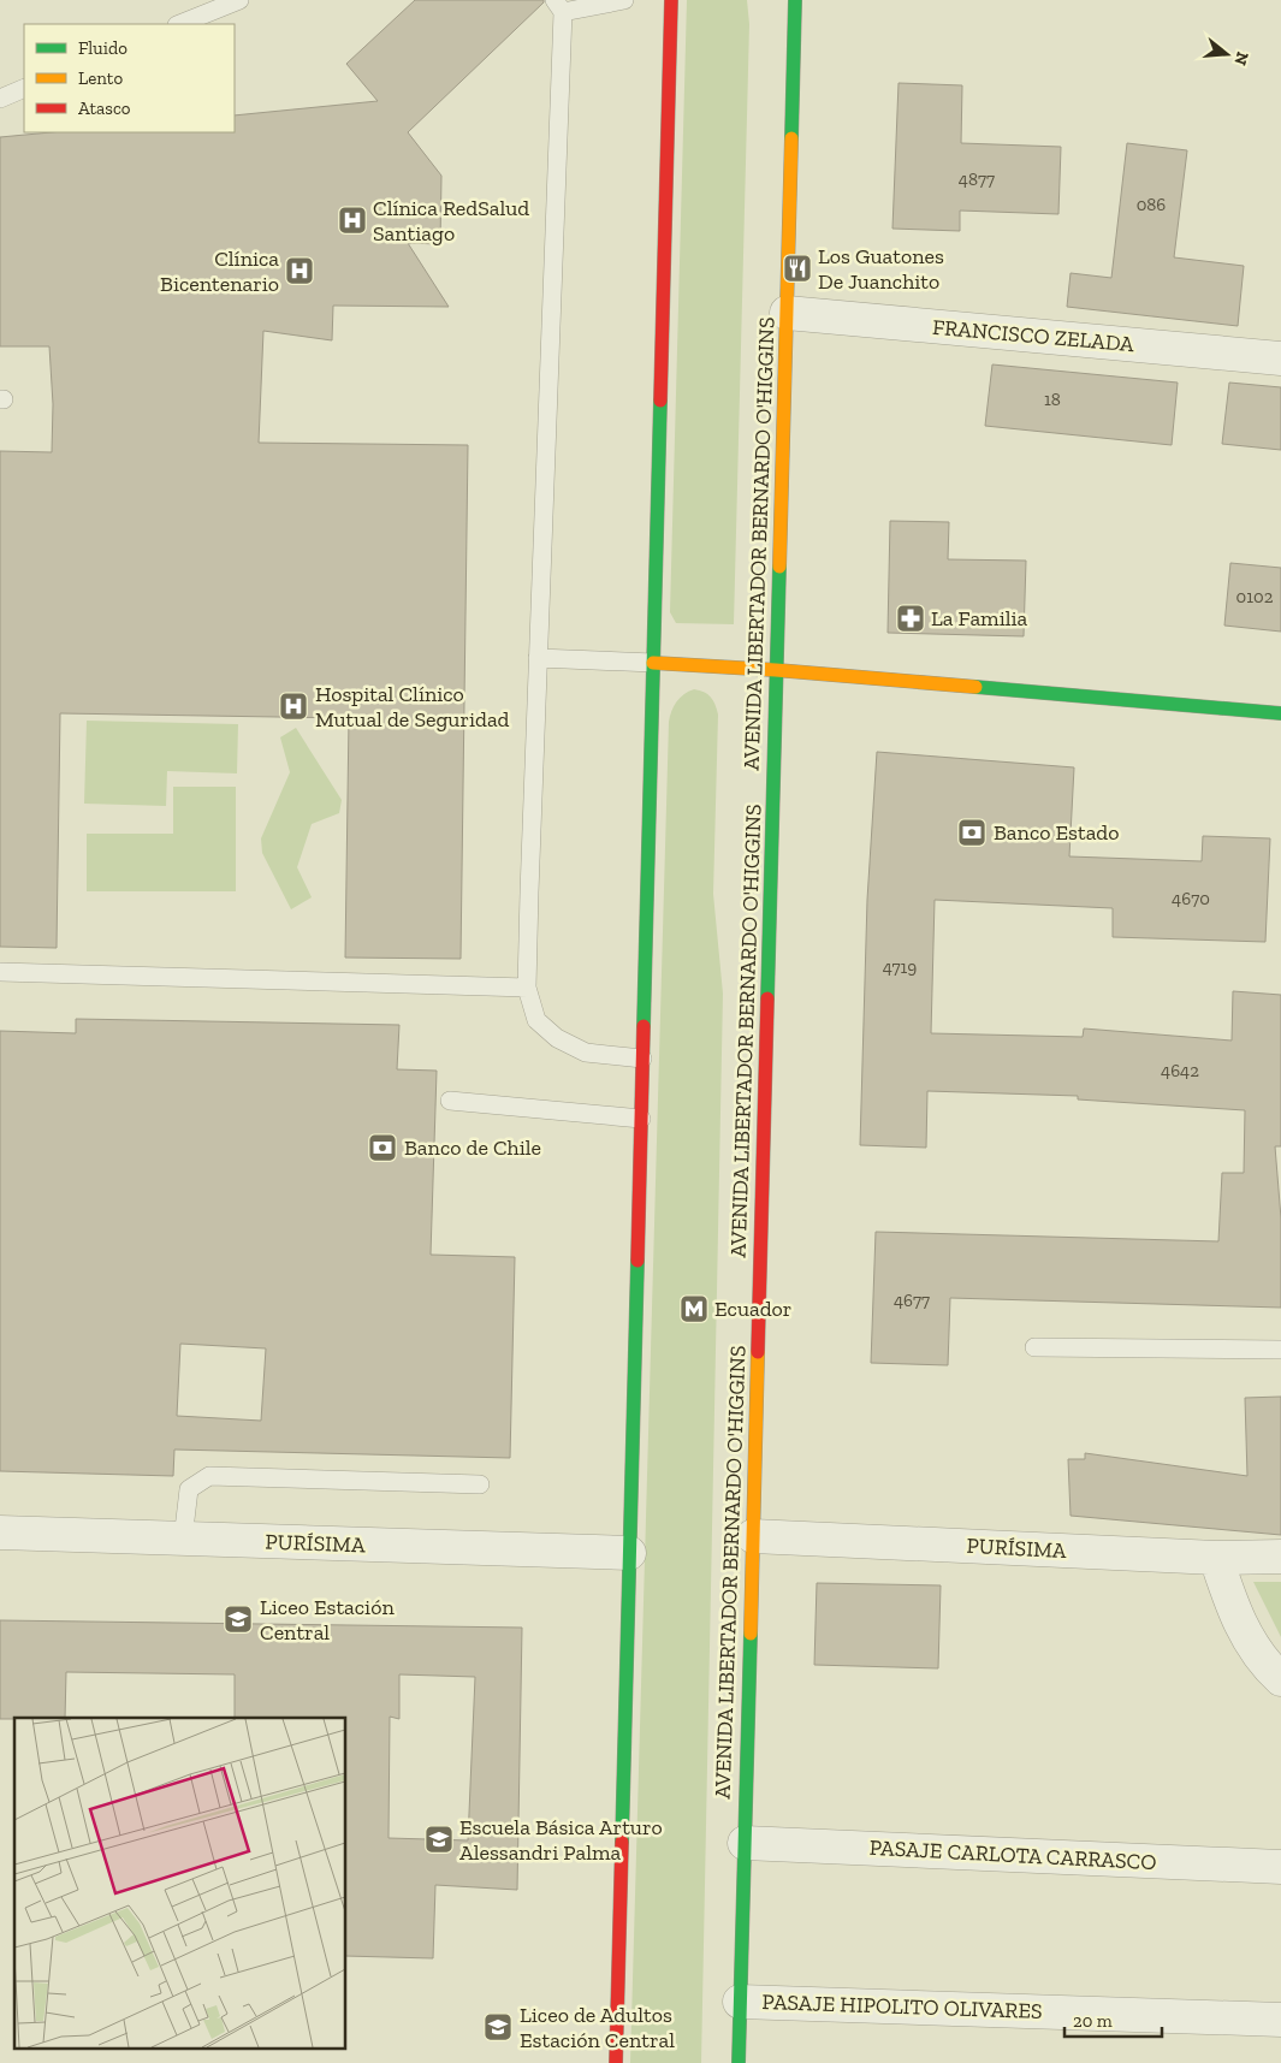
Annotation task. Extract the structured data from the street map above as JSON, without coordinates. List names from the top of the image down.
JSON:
{
  "streets": {
    "main road": ["AVENIDA LIBERTADOR BERNARDO O'HIGGINS"],
    "street": [
      "FRANCISCO ZELADA",
      "PURÍSIMA",
      "PASAJE CARLOTA CARRASCO",
      "PASAJE HIPOLITO OLIVARES"
    ]
  },
  "crossings": [
    ["FRANCISCO ZELADA", "AVENIDA LIBERTADOR BERNARDO O'HIGGINS"],
    ["AVENIDA LIBERTADOR BERNARDO O'HIGGINS", "PURÍSIMA"],
    ["AVENIDA LIBERTADOR BERNARDO O'HIGGINS", "PASAJE CARLOTA CARRASCO"],
    ["AVENIDA LIBERTADOR BERNARDO O'HIGGINS", "PASAJE HIPOLITO OLIVARES"]
  ],
  "places": {
    "hospital": ["Clínica RedSalud Santiago", "Clínica Bicentenario", "Hospital Clínico Mutual de Seguridad"],
    "restaurant": ["Los Guatones De Juanchito"],
    "pharmacy": ["La Familia"],
    "bank": ["Banco Estado", "Banco de Chile"],
    "metro station": ["Ecuador"],
    "school or university": ["Liceo Estación Central", "Escuela Básica Arturo Alessandri Palma", "Liceo de Adultos Estación Central"]
  },
  "house_numbers": [
    "4877",
    "086",
    "18",
    "0102",
    "4670",
    "4719",
    "4642",
    "4677"
  ],
  "legend": ["Fluido", "Lento", "Atasco"],
  "scale_bar": "20 m",
  "north": "right"
}
